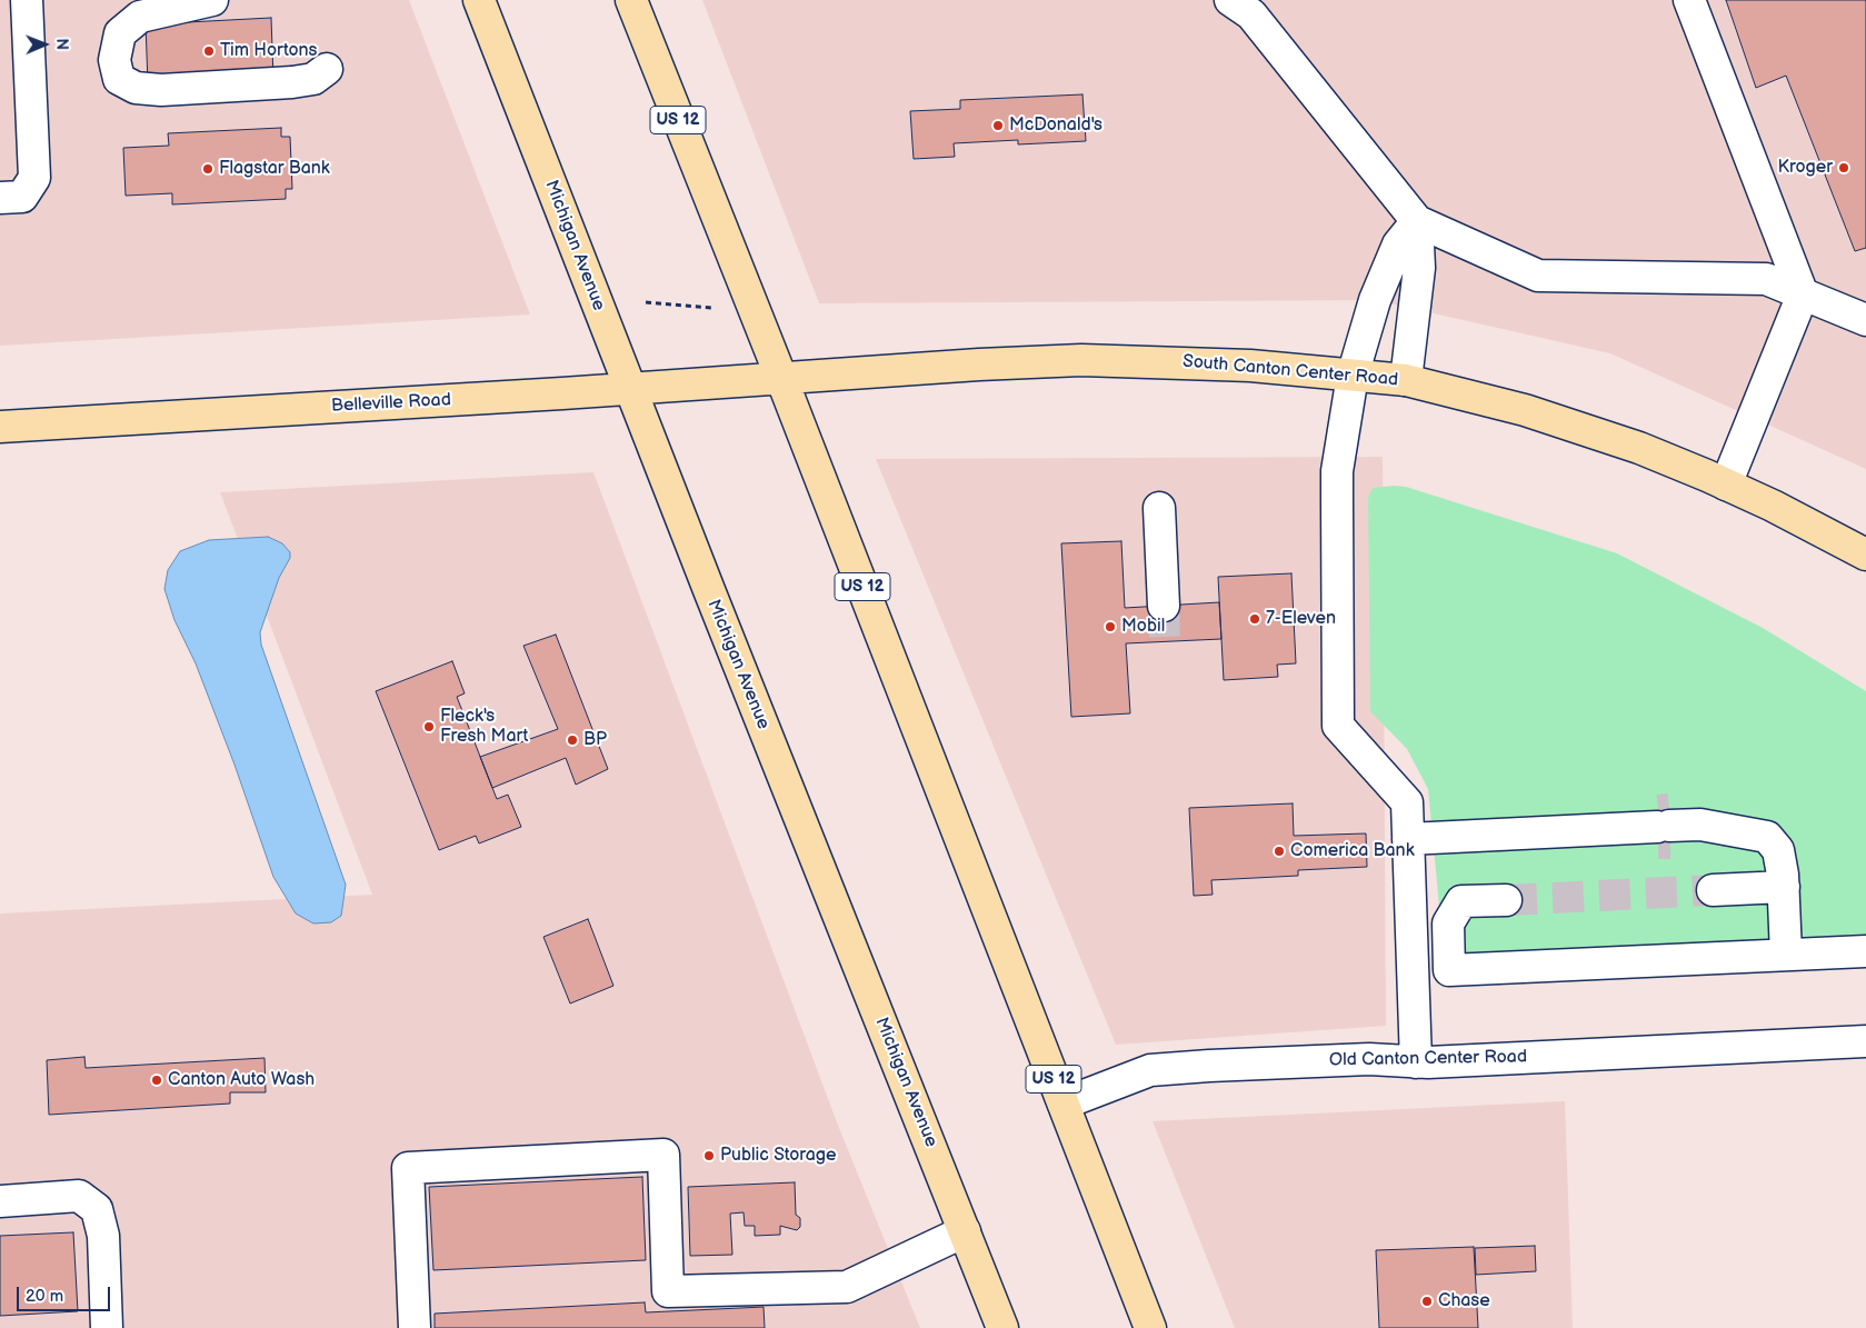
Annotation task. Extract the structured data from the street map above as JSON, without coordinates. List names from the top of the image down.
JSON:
{
  "streets": {
    "main road": [
      "US 12",
      "Michigan Avenue",
      "South Canton Center Road",
      "Belleville Road"
    ],
    "street": ["Old Canton Center Road"]
  },
  "crossings": [
    ["US 12", "South Canton Center Road"],
    ["US 12", "Belleville Road"],
    ["US 12", "Old Canton Center Road"],
    ["Michigan Avenue", "Belleville Road"],
    ["South Canton Center Road", "Belleville Road"]
  ],
  "places": [
    "Tim Hortons",
    "McDonald's",
    "Kroger",
    "Flagstar Bank",
    "7-Eleven",
    "Mobil",
    "Fleck's Fresh Mart",
    "BP",
    "Comerica Bank",
    "Canton Auto Wash",
    "Public Storage",
    "Chase"
  ],
  "scale_bar": "20 m",
  "north": "right"
}
